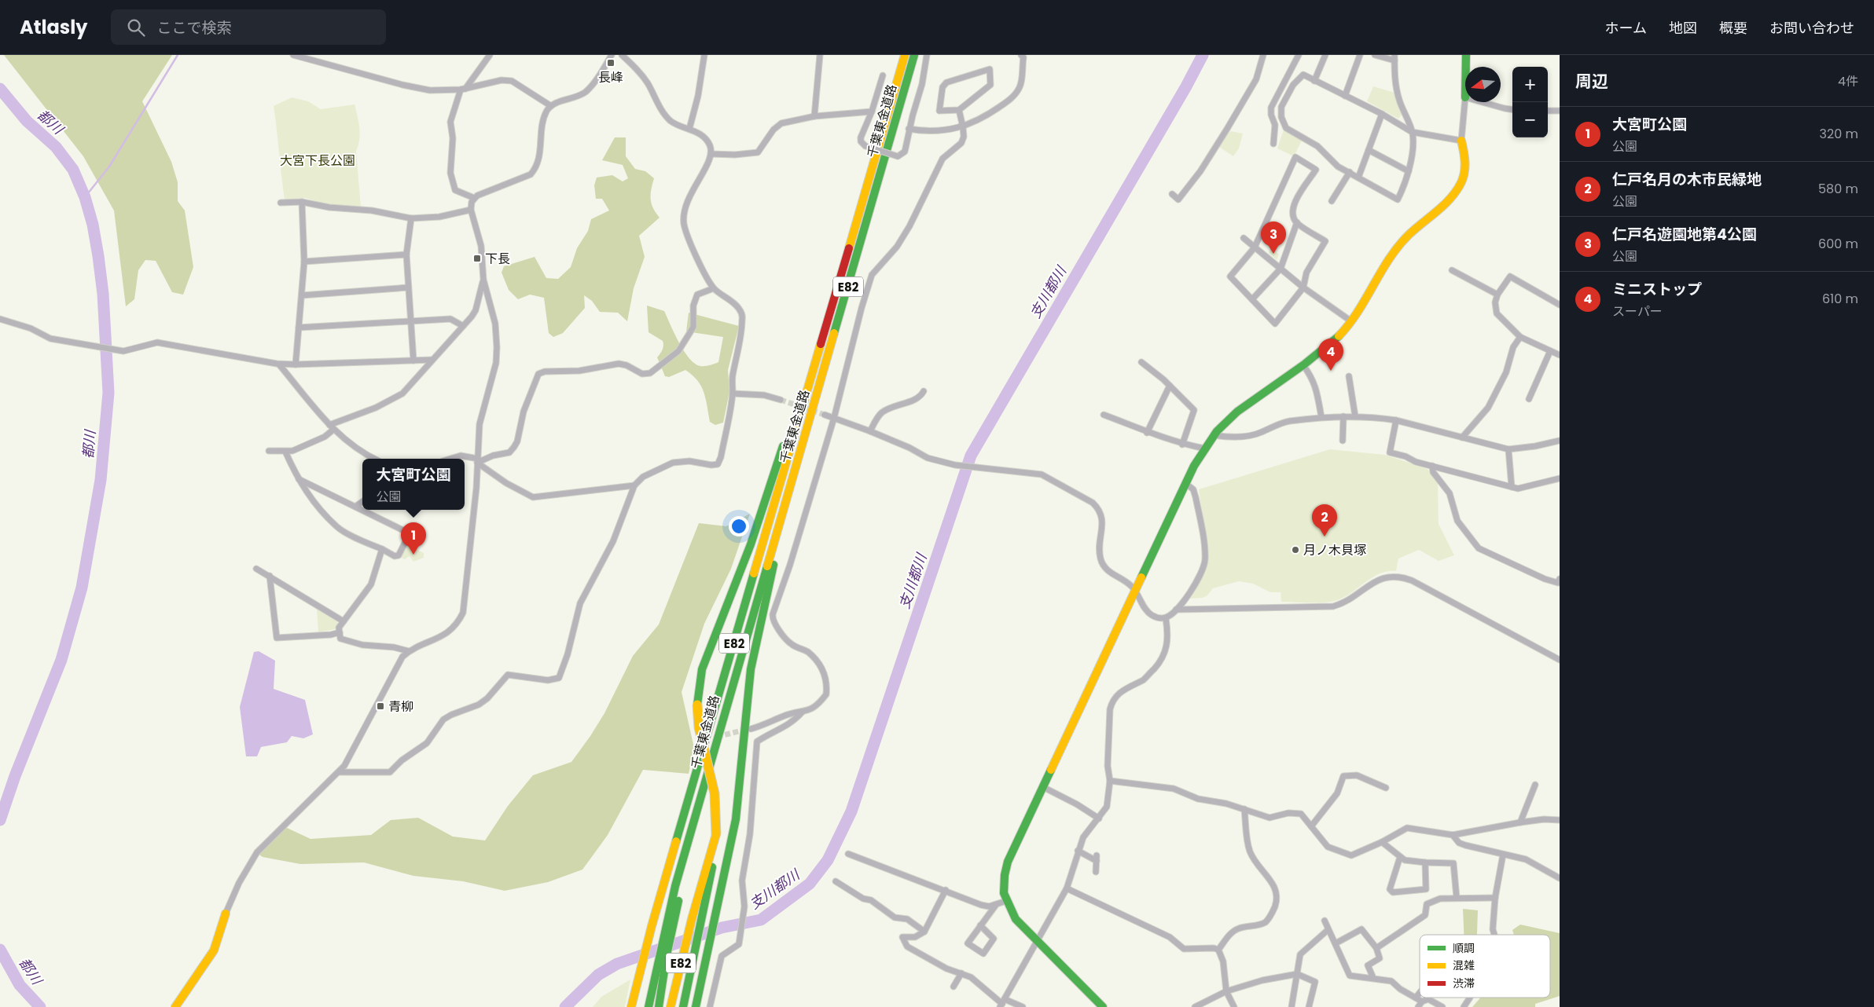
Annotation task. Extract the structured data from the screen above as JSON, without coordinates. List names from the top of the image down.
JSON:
{
  "streets": {
    "main road": ["千葉東金道路", "E82"]
  },
  "crossings": [
    ["千葉東金道路", "E82"]
  ],
  "water": ["都川", "支川都川"],
  "parks": ["大宮下長公園"],
  "places": {
    "transit": ["長峰", "下長", "青柳"],
    "other": ["月ノ木貝塚"]
  },
  "legend": ["順調", "混雑", "渋滞"],
  "north": "left",
  "page": {
    "header": "Atlasly",
    "search": "ここで検索",
    "nav": [
      "ホーム",
      "地図",
      "概要",
      "お問い合わせ"
    ],
    "heading": ["周辺", "4件"],
    "map_buttons": ["+", "−"],
    "list": [
      {
        "mark": "1",
        "name": "大宮町公園",
        "note": "公園",
        "value": "320 m"
      },
      {
        "mark": "2",
        "name": "仁戸名月の木市民緑地",
        "note": "公園",
        "value": "580 m"
      },
      {
        "mark": "3",
        "name": "仁戸名遊園地第4公園",
        "note": "公園",
        "value": "600 m"
      },
      {
        "mark": "4",
        "name": "ミニストップ",
        "note": "スーパー",
        "value": "610 m"
      }
    ],
    "pins": [
      "3",
      "4",
      "2",
      "1"
    ],
    "popup": ["大宮町公園", "公園"]
  }
}
